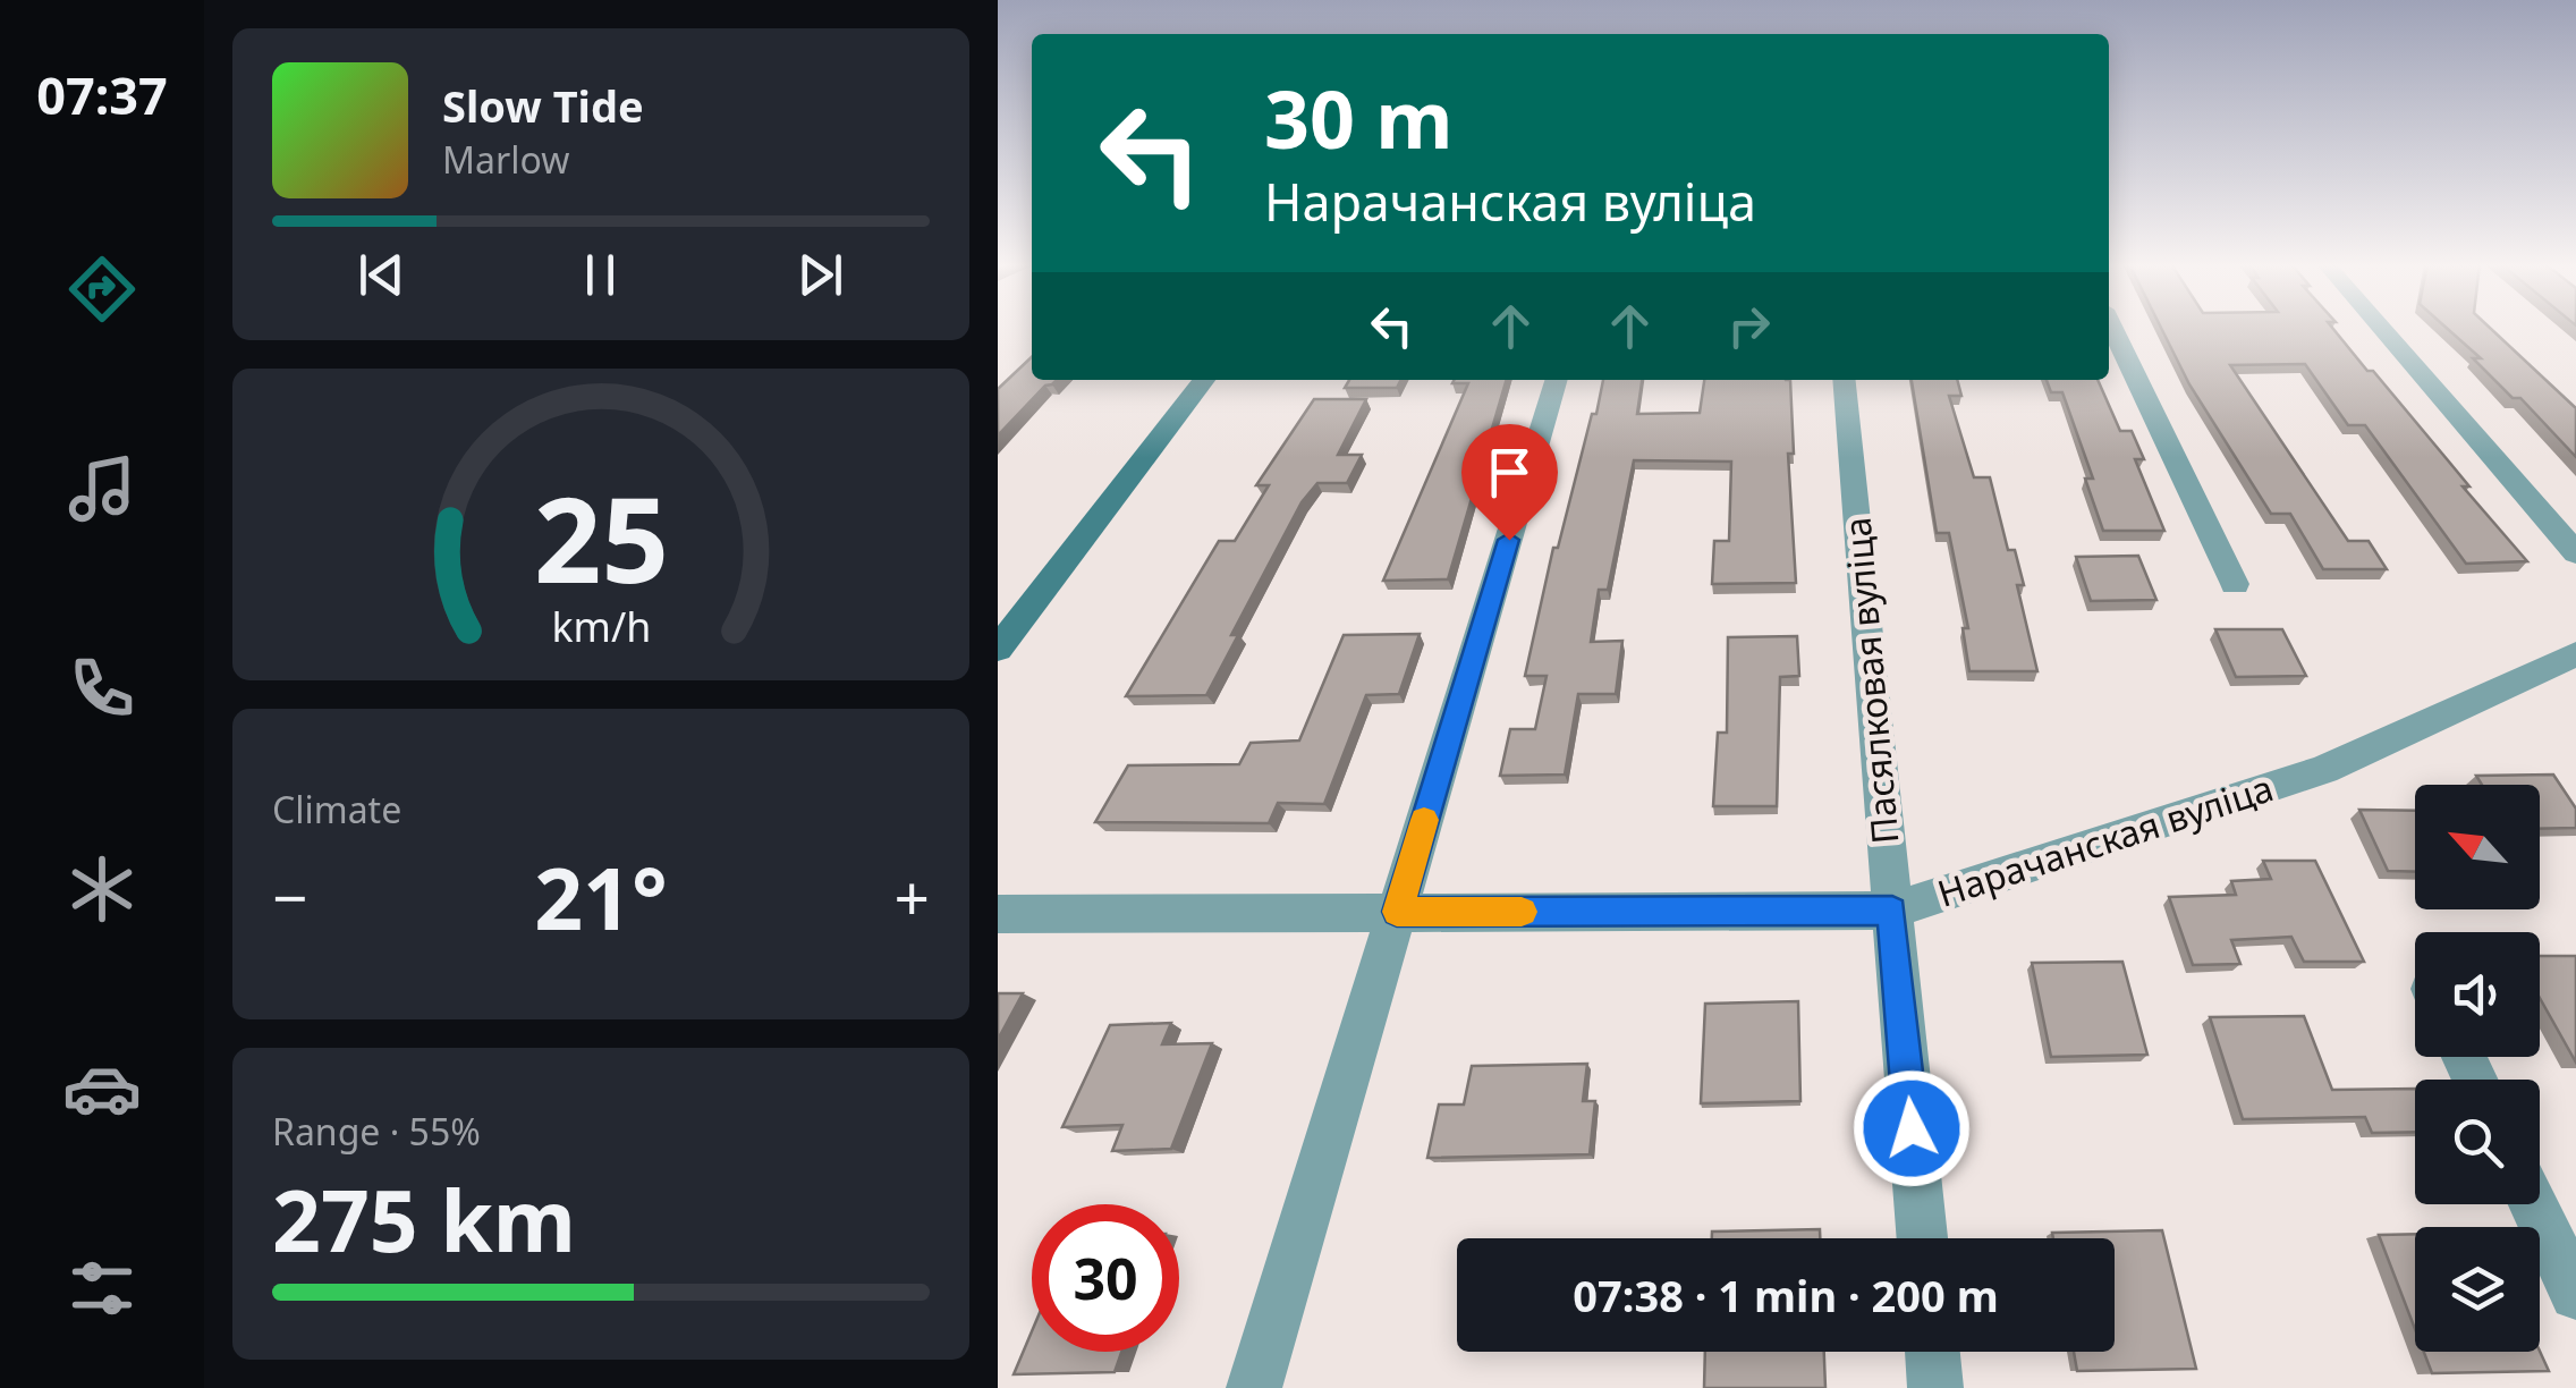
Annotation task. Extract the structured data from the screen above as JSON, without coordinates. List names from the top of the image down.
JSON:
{
  "streets": {
    "street": ["Пасялковая вуліца", "Нарачанская вуліца"]
  },
  "crossings": [
    ["Пасялковая вуліца", "Нарачанская вуліца"]
  ],
  "north": "top left",
  "page": {
    "tabs": "07:37",
    "turn": ["30 m", "Нарачанская вуліца"],
    "song": ["Slow Tide", "Marlow"],
    "tile": [
      "Climate",
      ["Range · 55%", "275 km"]
    ],
    "heat": ["−", "21°", "+"],
    "limit": "30",
    "trip": "07:38 · 1 min · 200 m",
    "gauge": ["25", "km/h"]
  }
}
